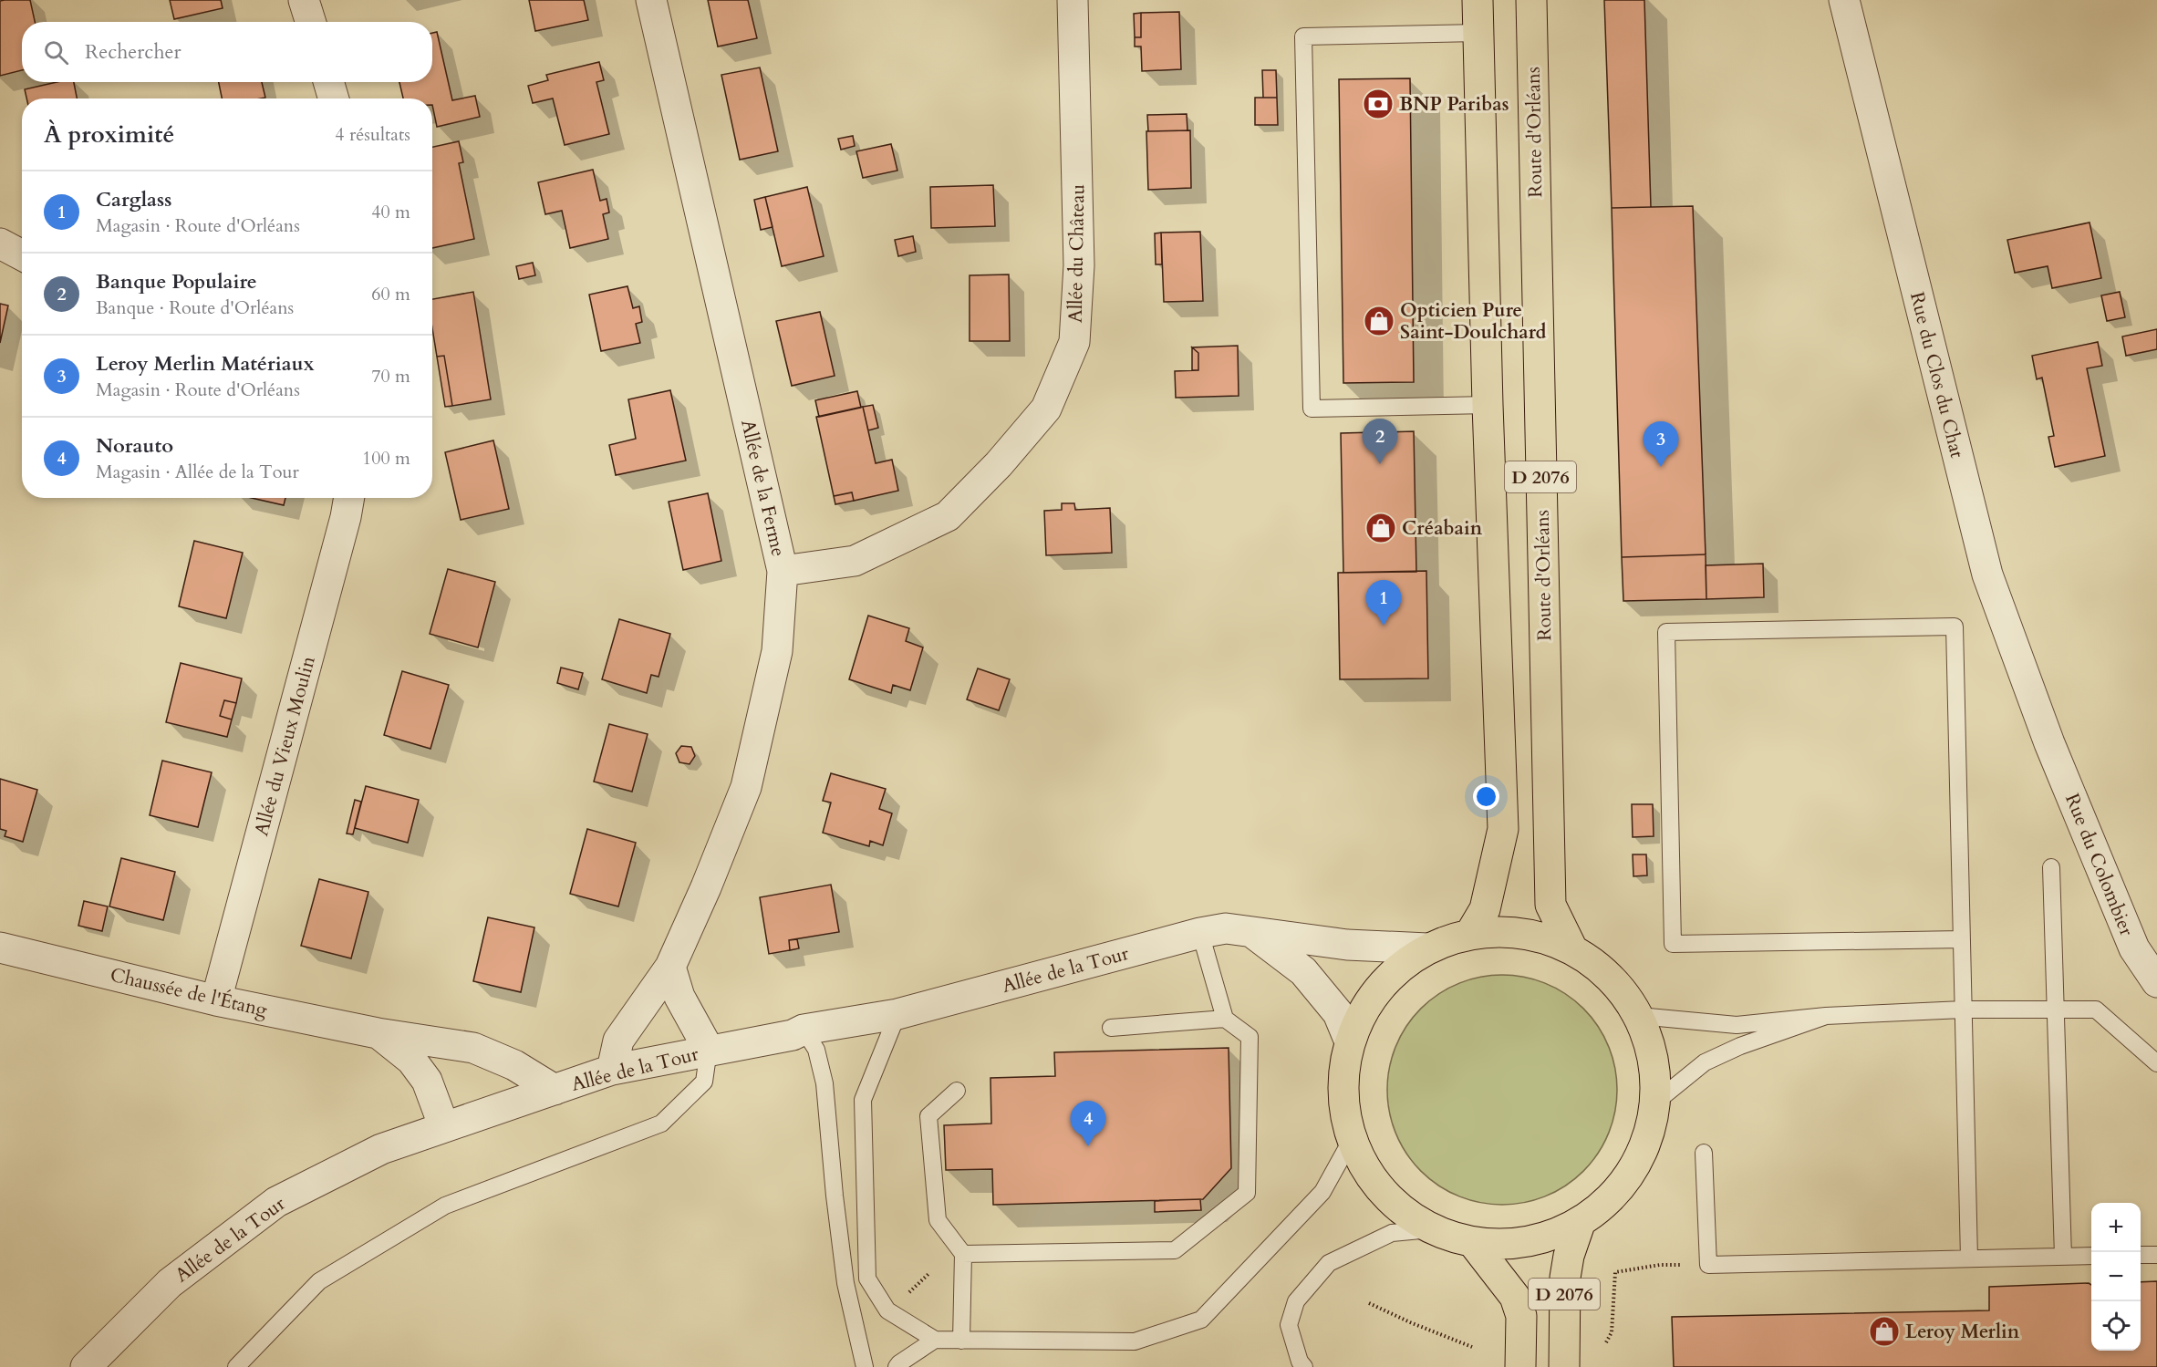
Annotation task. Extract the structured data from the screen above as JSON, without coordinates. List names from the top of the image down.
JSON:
{
  "streets": {
    "main road": ["Route d'Orléans", "D 2076"],
    "street": [
      "Allée du Château",
      "Rue du Clos du Chat",
      "Allée de la Ferme",
      "Allée du Vieux Moulin",
      "Rue du Colombier",
      "Allée de la Tour",
      "Chaussée de l'Étang"
    ]
  },
  "crossings": [
    ["Allée du Château", "Allée de la Ferme"],
    ["Rue du Clos du Chat", "Rue du Colombier"],
    ["Allée de la Ferme", "Allée de la Tour"],
    ["Allée du Vieux Moulin", "Chaussée de l'Étang"],
    ["Allée de la Tour", "Chaussée de l'Étang"]
  ],
  "places": {
    "bank": ["BNP Paribas"],
    "shop": ["Opticien Pure Saint-Doulchard", "Créabain", "Leroy Merlin"]
  },
  "page": {
    "search": "Rechercher",
    "heading": ["À proximité", "4 résultats"],
    "list": [
      {
        "mark": "1",
        "name": "Carglass",
        "note": "Magasin · Route d'Orléans",
        "value": "40 m"
      },
      {
        "mark": "2",
        "name": "Banque Populaire",
        "note": "Banque · Route d'Orléans",
        "value": "60 m"
      },
      {
        "mark": "3",
        "name": "Leroy Merlin Matériaux",
        "note": "Magasin · Route d'Orléans",
        "value": "70 m"
      },
      {
        "mark": "4",
        "name": "Norauto",
        "note": "Magasin · Allée de la Tour",
        "value": "100 m"
      }
    ],
    "pins": [
      "2",
      "3",
      "1",
      "4"
    ],
    "map_buttons": ["+", "−"]
  }
}
